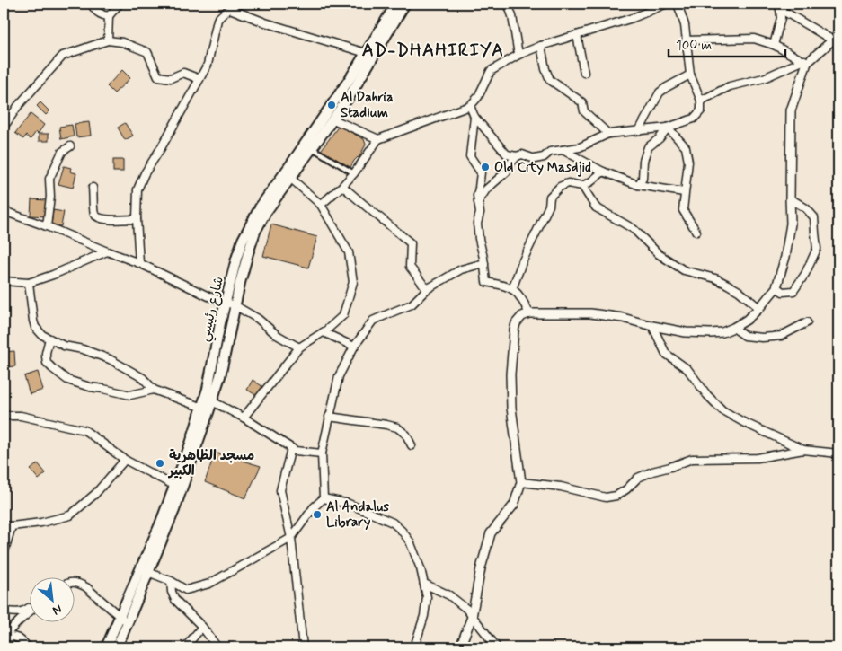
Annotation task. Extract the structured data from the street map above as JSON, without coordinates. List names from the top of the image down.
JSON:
{
  "streets": {
    "main road": ["شارع رئيسي"]
  },
  "districts": ["AD-DHAHIRIYA"],
  "places": [
    "Al Dahria Stadium",
    "Old City Masdjid",
    "مسجد الظاهرية الكبير",
    "Al Andalus Library"
  ],
  "scale_bar": "100 m",
  "north": "bottom right"
}
